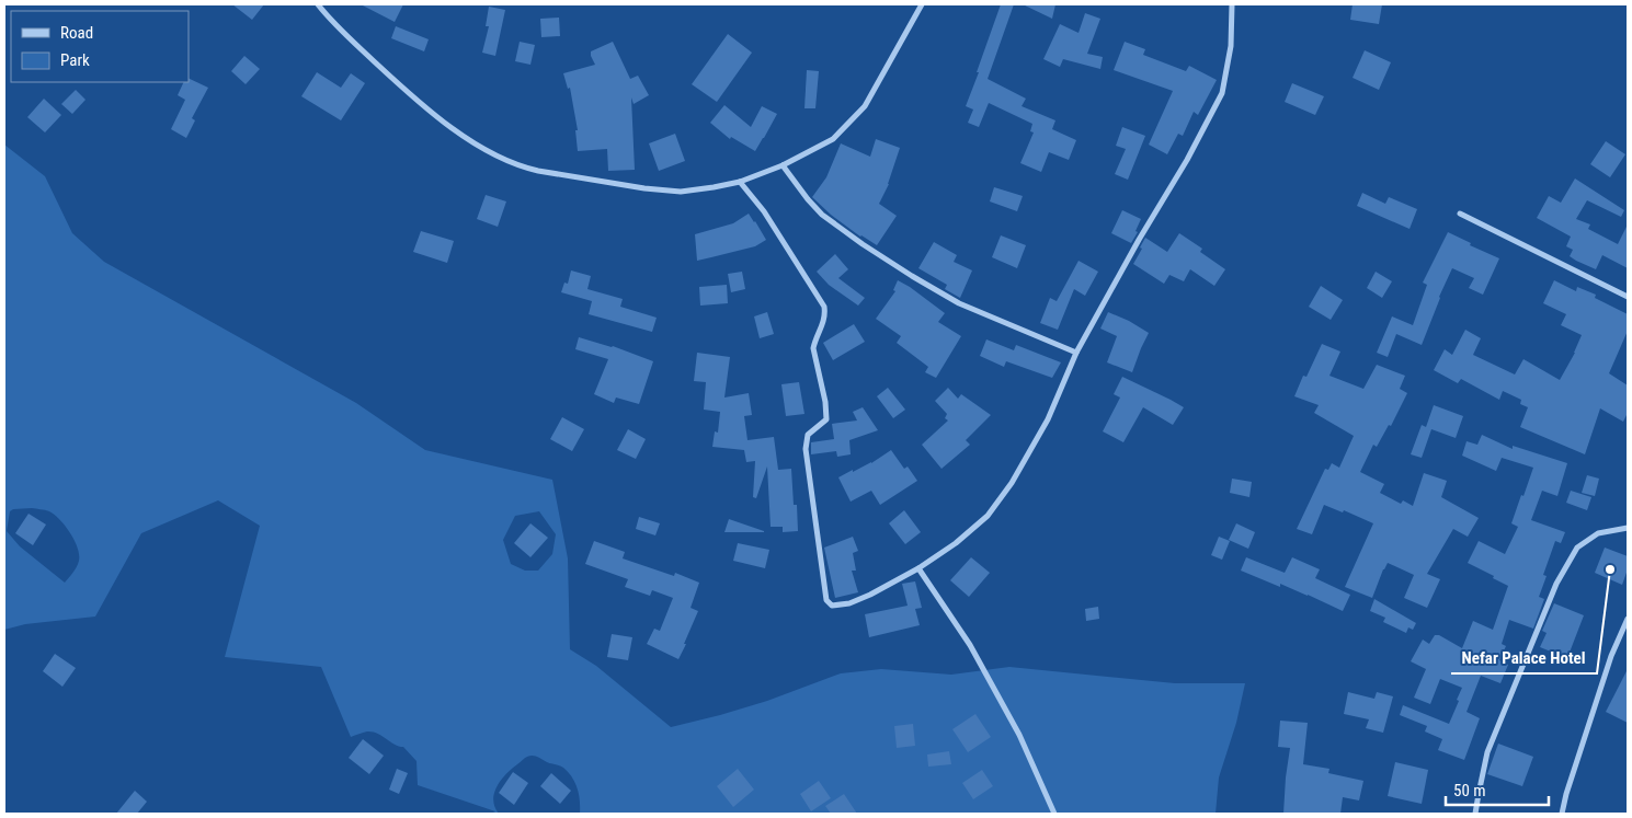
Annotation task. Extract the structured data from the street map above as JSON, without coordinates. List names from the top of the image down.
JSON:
{
  "places": ["Nefar Palace Hotel"],
  "legend": ["Road", "Park"],
  "scale_bar": "50 m"
}
